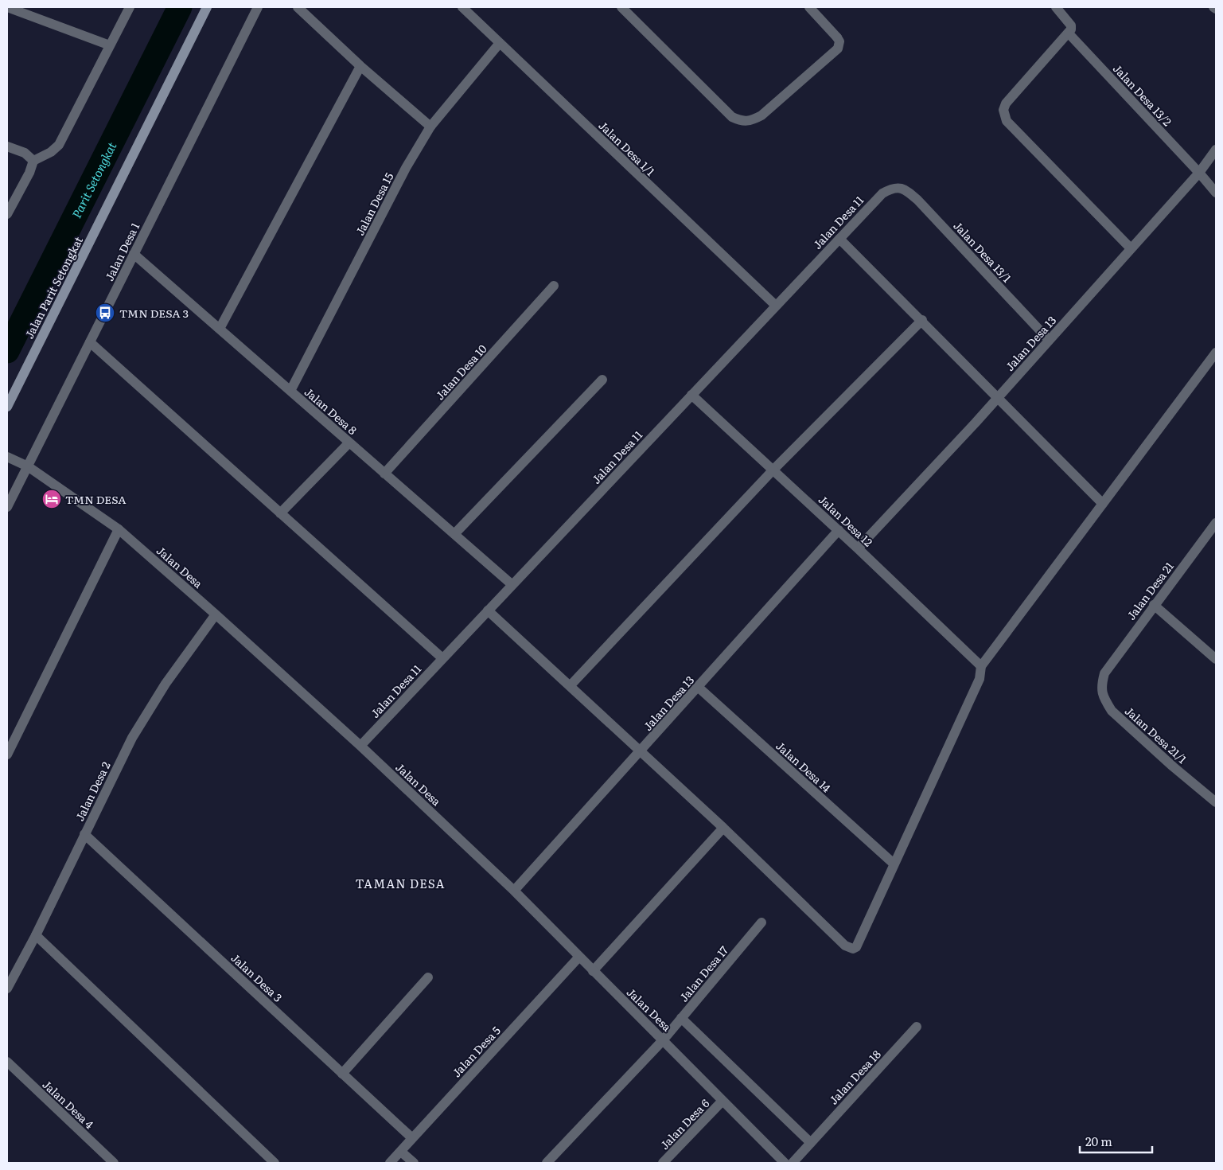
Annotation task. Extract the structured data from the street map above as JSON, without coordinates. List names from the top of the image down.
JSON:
{
  "streets": {
    "street": [
      "Jalan Desa 13/2",
      "Jalan Desa 1/1",
      "Jalan Desa 15",
      "Jalan Desa 11",
      "Jalan Desa 1",
      "Jalan Desa 13/1",
      "Jalan Parit Setongkat",
      "Jalan Desa 13",
      "Jalan Desa 10",
      "Jalan Desa 8",
      "Jalan Desa 12",
      "Jalan Desa",
      "Jalan Desa 21",
      "Jalan Desa 21/1",
      "Jalan Desa 14",
      "Jalan Desa 2",
      "Jalan Desa 17",
      "Jalan Desa 3",
      "Jalan Desa 5",
      "Jalan Desa 18",
      "Jalan Desa 4",
      "Jalan Desa 6"
    ]
  },
  "crossings": [
    ["Jalan Desa 13/2", "Jalan Desa 13"],
    ["Jalan Desa 1/1", "Jalan Desa 15"],
    ["Jalan Desa 1/1", "Jalan Desa 11"],
    ["Jalan Desa 15", "Jalan Desa 8"],
    ["Jalan Desa 11", "Jalan Desa 13/1"],
    ["Jalan Desa 11", "Jalan Desa 8"],
    ["Jalan Desa 11", "Jalan Desa 12"],
    ["Jalan Desa 11", "Jalan Desa"],
    ["Jalan Desa 1", "Jalan Desa 8"],
    ["Jalan Desa 1", "Jalan Desa"],
    ["Jalan Desa 13/1", "Jalan Desa 13"],
    ["Jalan Desa 13", "Jalan Desa 12"],
    ["Jalan Desa 13", "Jalan Desa"],
    ["Jalan Desa 13", "Jalan Desa 14"],
    ["Jalan Desa 10", "Jalan Desa 8"],
    ["Jalan Desa", "Jalan Desa 2"],
    ["Jalan Desa", "Jalan Desa 17"],
    ["Jalan Desa", "Jalan Desa 5"],
    ["Jalan Desa", "Jalan Desa 18"],
    ["Jalan Desa", "Jalan Desa 6"],
    ["Jalan Desa 21", "Jalan Desa 21/1"],
    ["Jalan Desa 2", "Jalan Desa 3"],
    ["Jalan Desa 3", "Jalan Desa 5"]
  ],
  "districts": ["TAMAN DESA"],
  "water": ["Parit Setongkat"],
  "places": {
    "bus stop": ["TMN DESA 3"],
    "hotel": ["TMN DESA"]
  },
  "scale_bar": "20 m"
}
